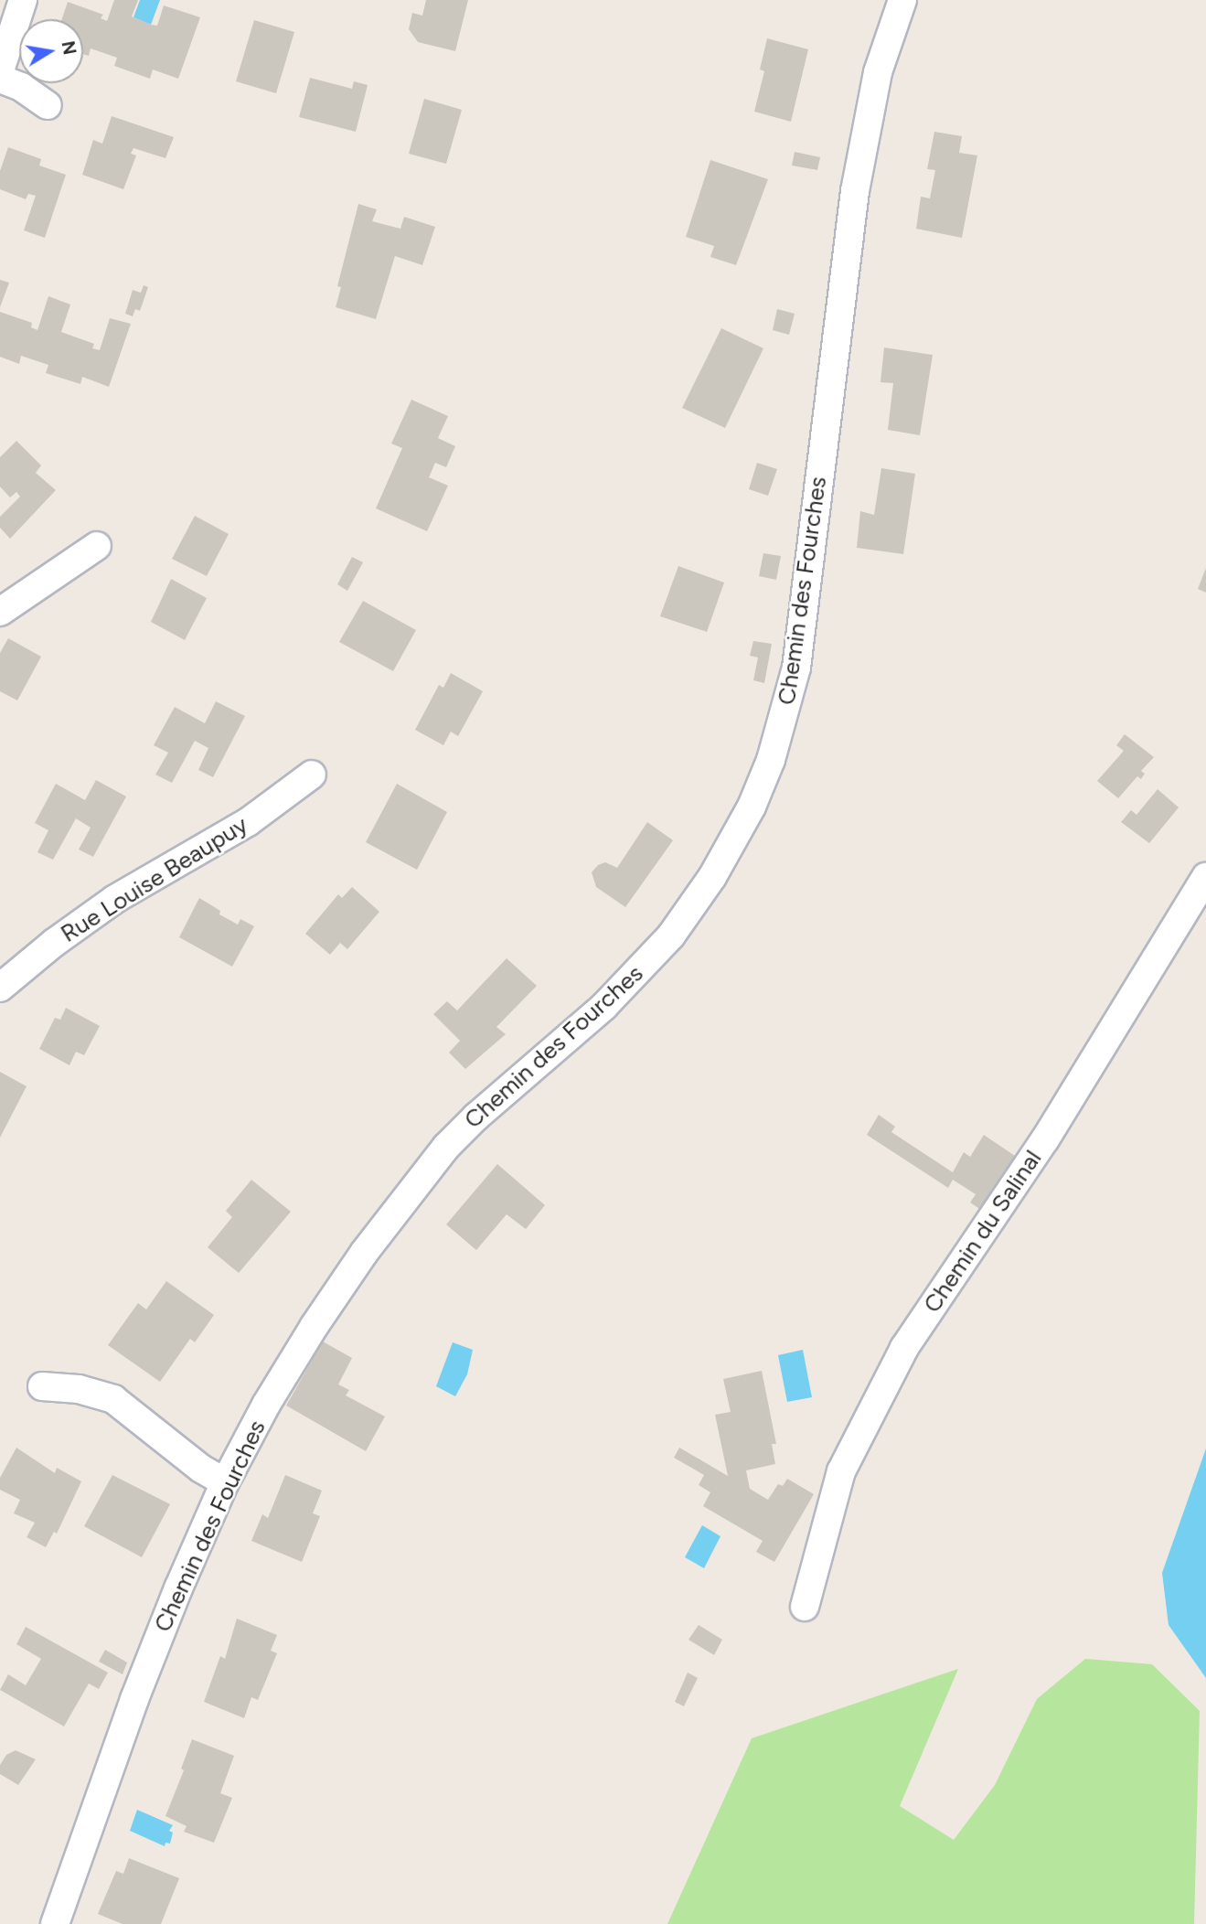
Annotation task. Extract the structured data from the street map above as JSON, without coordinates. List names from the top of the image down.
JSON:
{
  "streets": {
    "street": ["Chemin des Fourches", "Rue Louise Beaupuy", "Chemin du Salinal"]
  },
  "north": "right"
}
